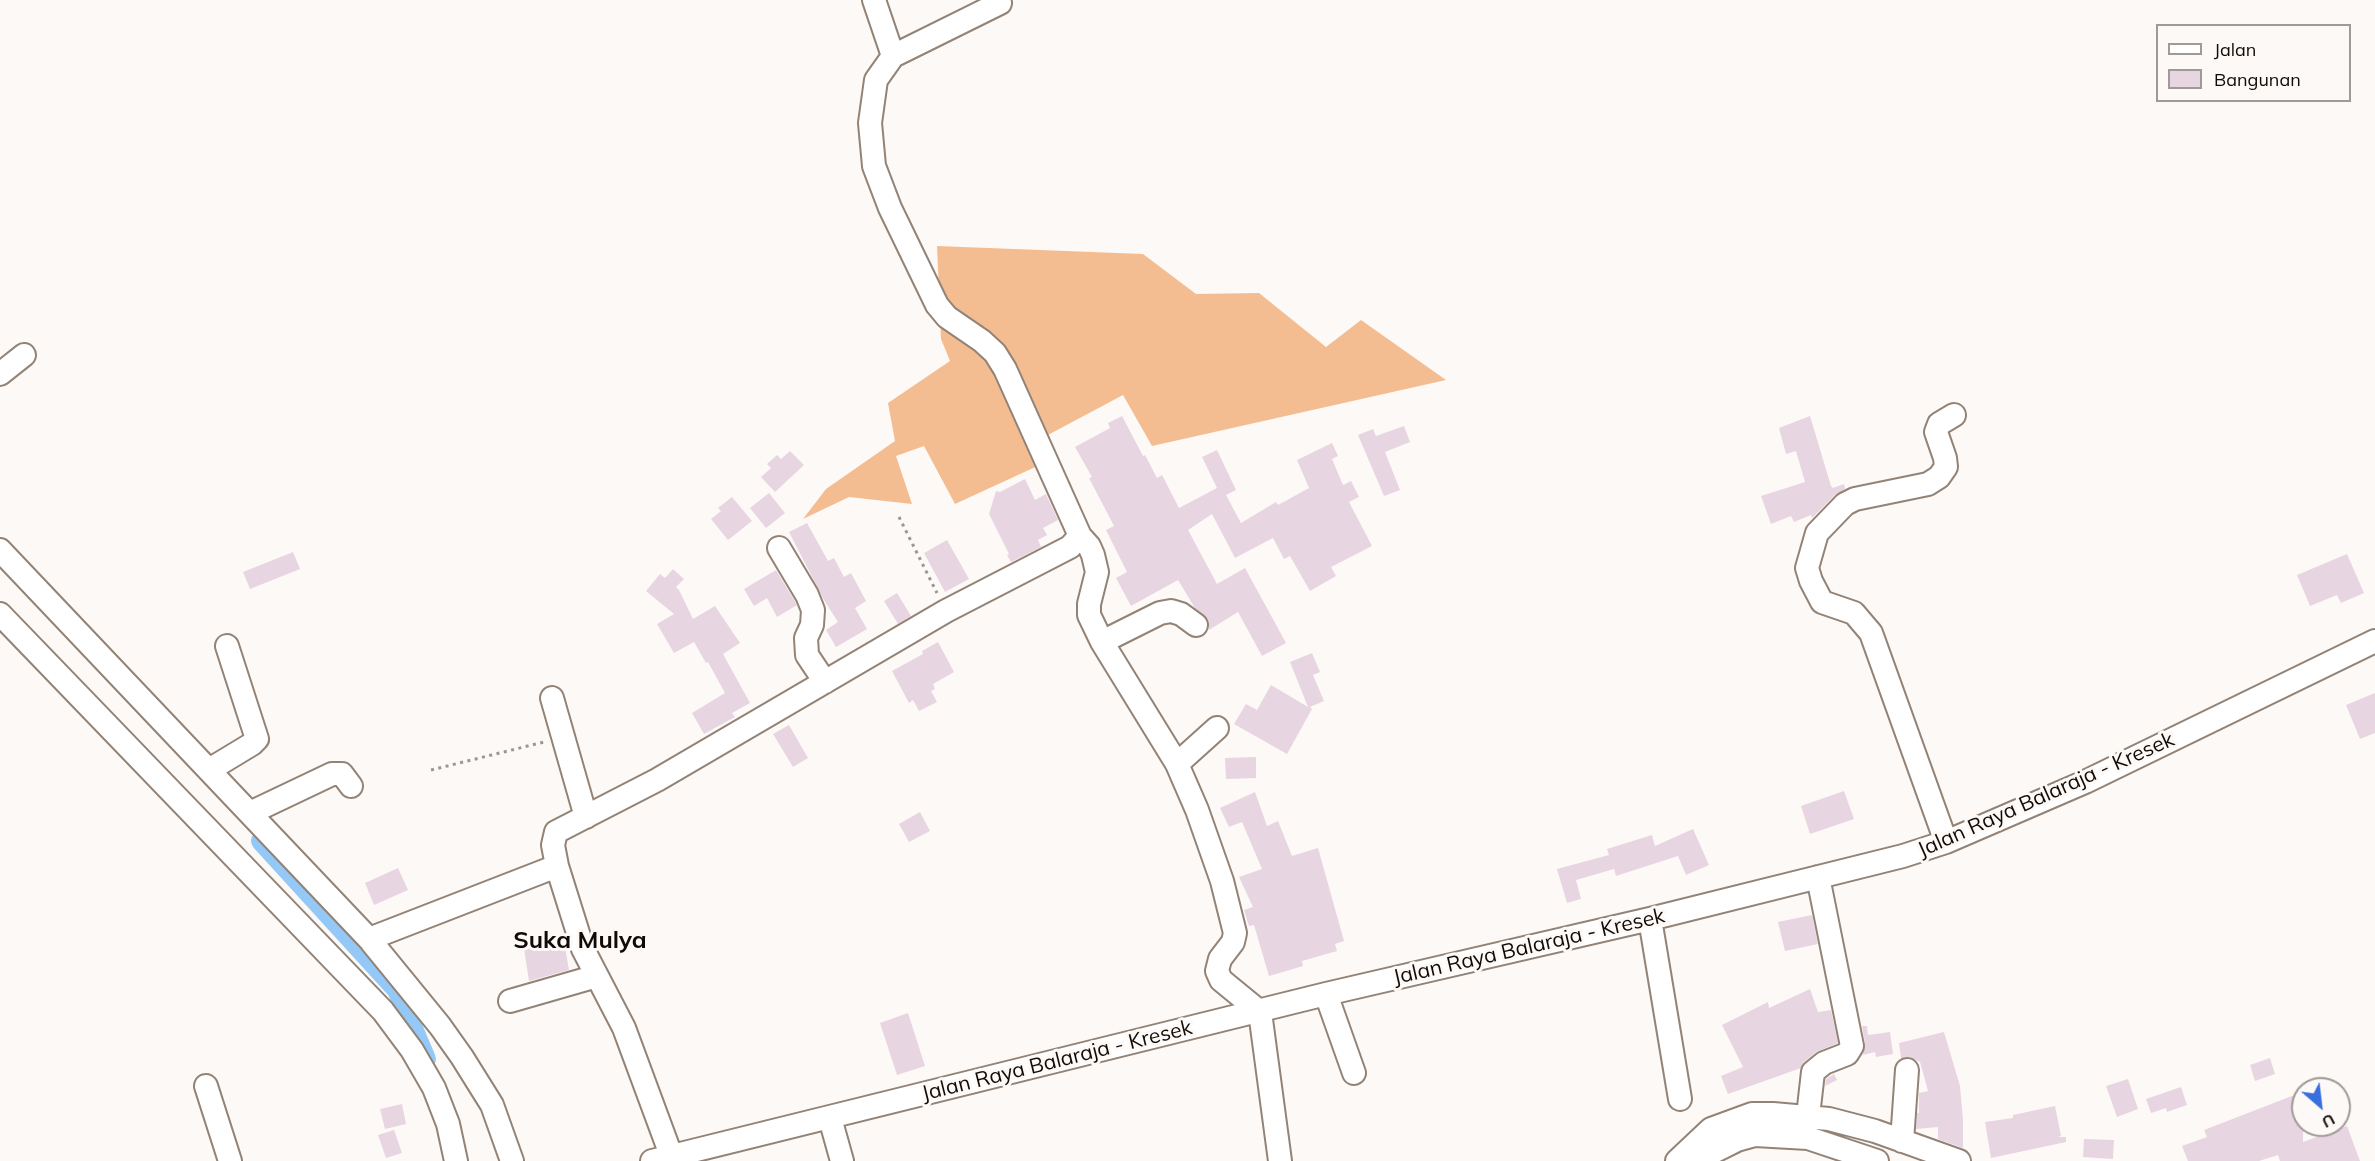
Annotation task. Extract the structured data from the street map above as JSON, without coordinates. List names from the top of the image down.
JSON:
{
  "streets": {
    "street": ["Jalan Raya Balaraja - Kresek"]
  },
  "districts": ["Suka Mulya"],
  "legend": ["Jalan", "Bangunan"],
  "north": "bottom right"
}
